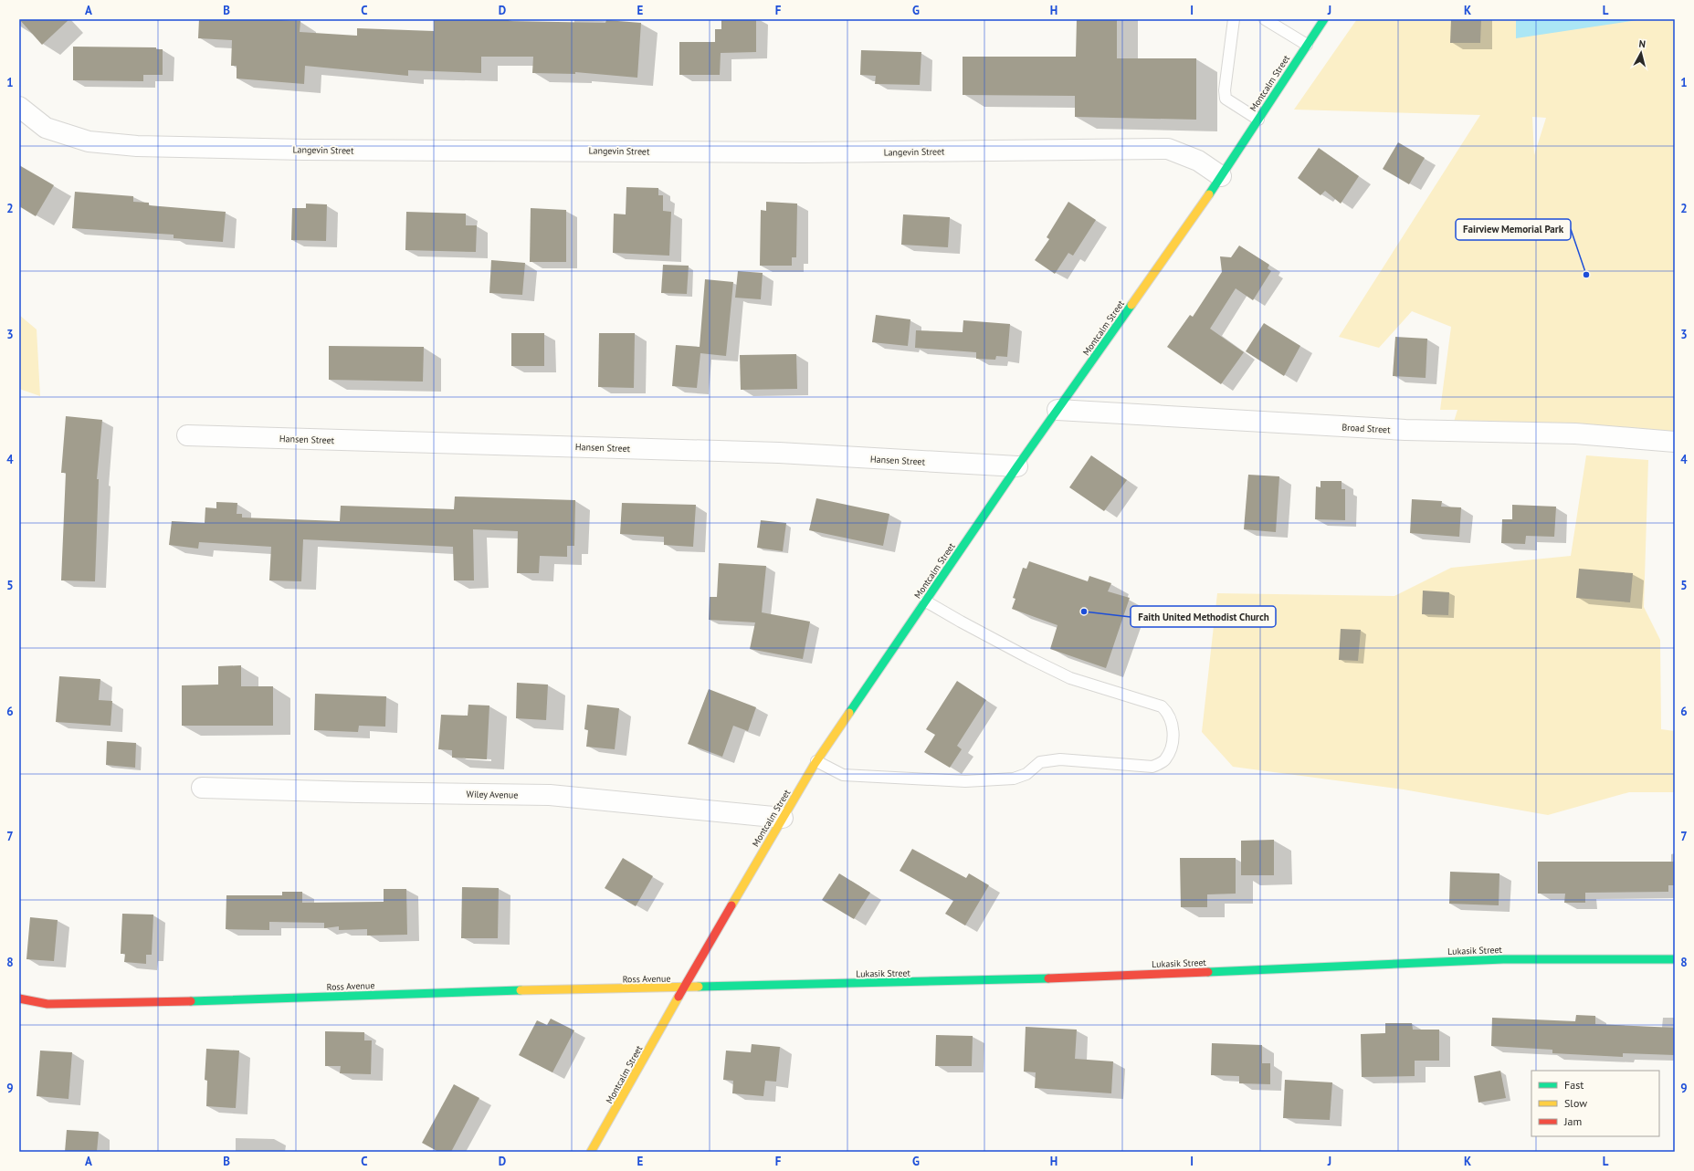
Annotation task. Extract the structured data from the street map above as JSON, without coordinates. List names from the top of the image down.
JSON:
{
  "streets": {
    "street": [
      "Montcalm Street",
      "Langevin Street",
      "Broad Street",
      "Hansen Street",
      "Wiley Avenue",
      "Lukasik Street",
      "Ross Avenue"
    ]
  },
  "crossings": [
    ["Montcalm Street", "Langevin Street"],
    ["Montcalm Street", "Broad Street"],
    ["Montcalm Street", "Hansen Street"],
    ["Montcalm Street", "Wiley Avenue"],
    ["Montcalm Street", "Lukasik Street"],
    ["Montcalm Street", "Ross Avenue"],
    ["Lukasik Street", "Ross Avenue"]
  ],
  "places": ["Fairview Memorial Park", "Faith United Methodist Church"],
  "legend": ["Fast", "Slow", "Jam"],
  "north": "top",
  "grid": {
    "columns": [
      "A",
      "B",
      "C",
      "D",
      "E",
      "F",
      "G",
      "H",
      "I",
      "J",
      "K",
      "L"
    ],
    "rows": [
      "1",
      "2",
      "3",
      "4",
      "5",
      "6",
      "7",
      "8",
      "9"
    ]
  }
}
